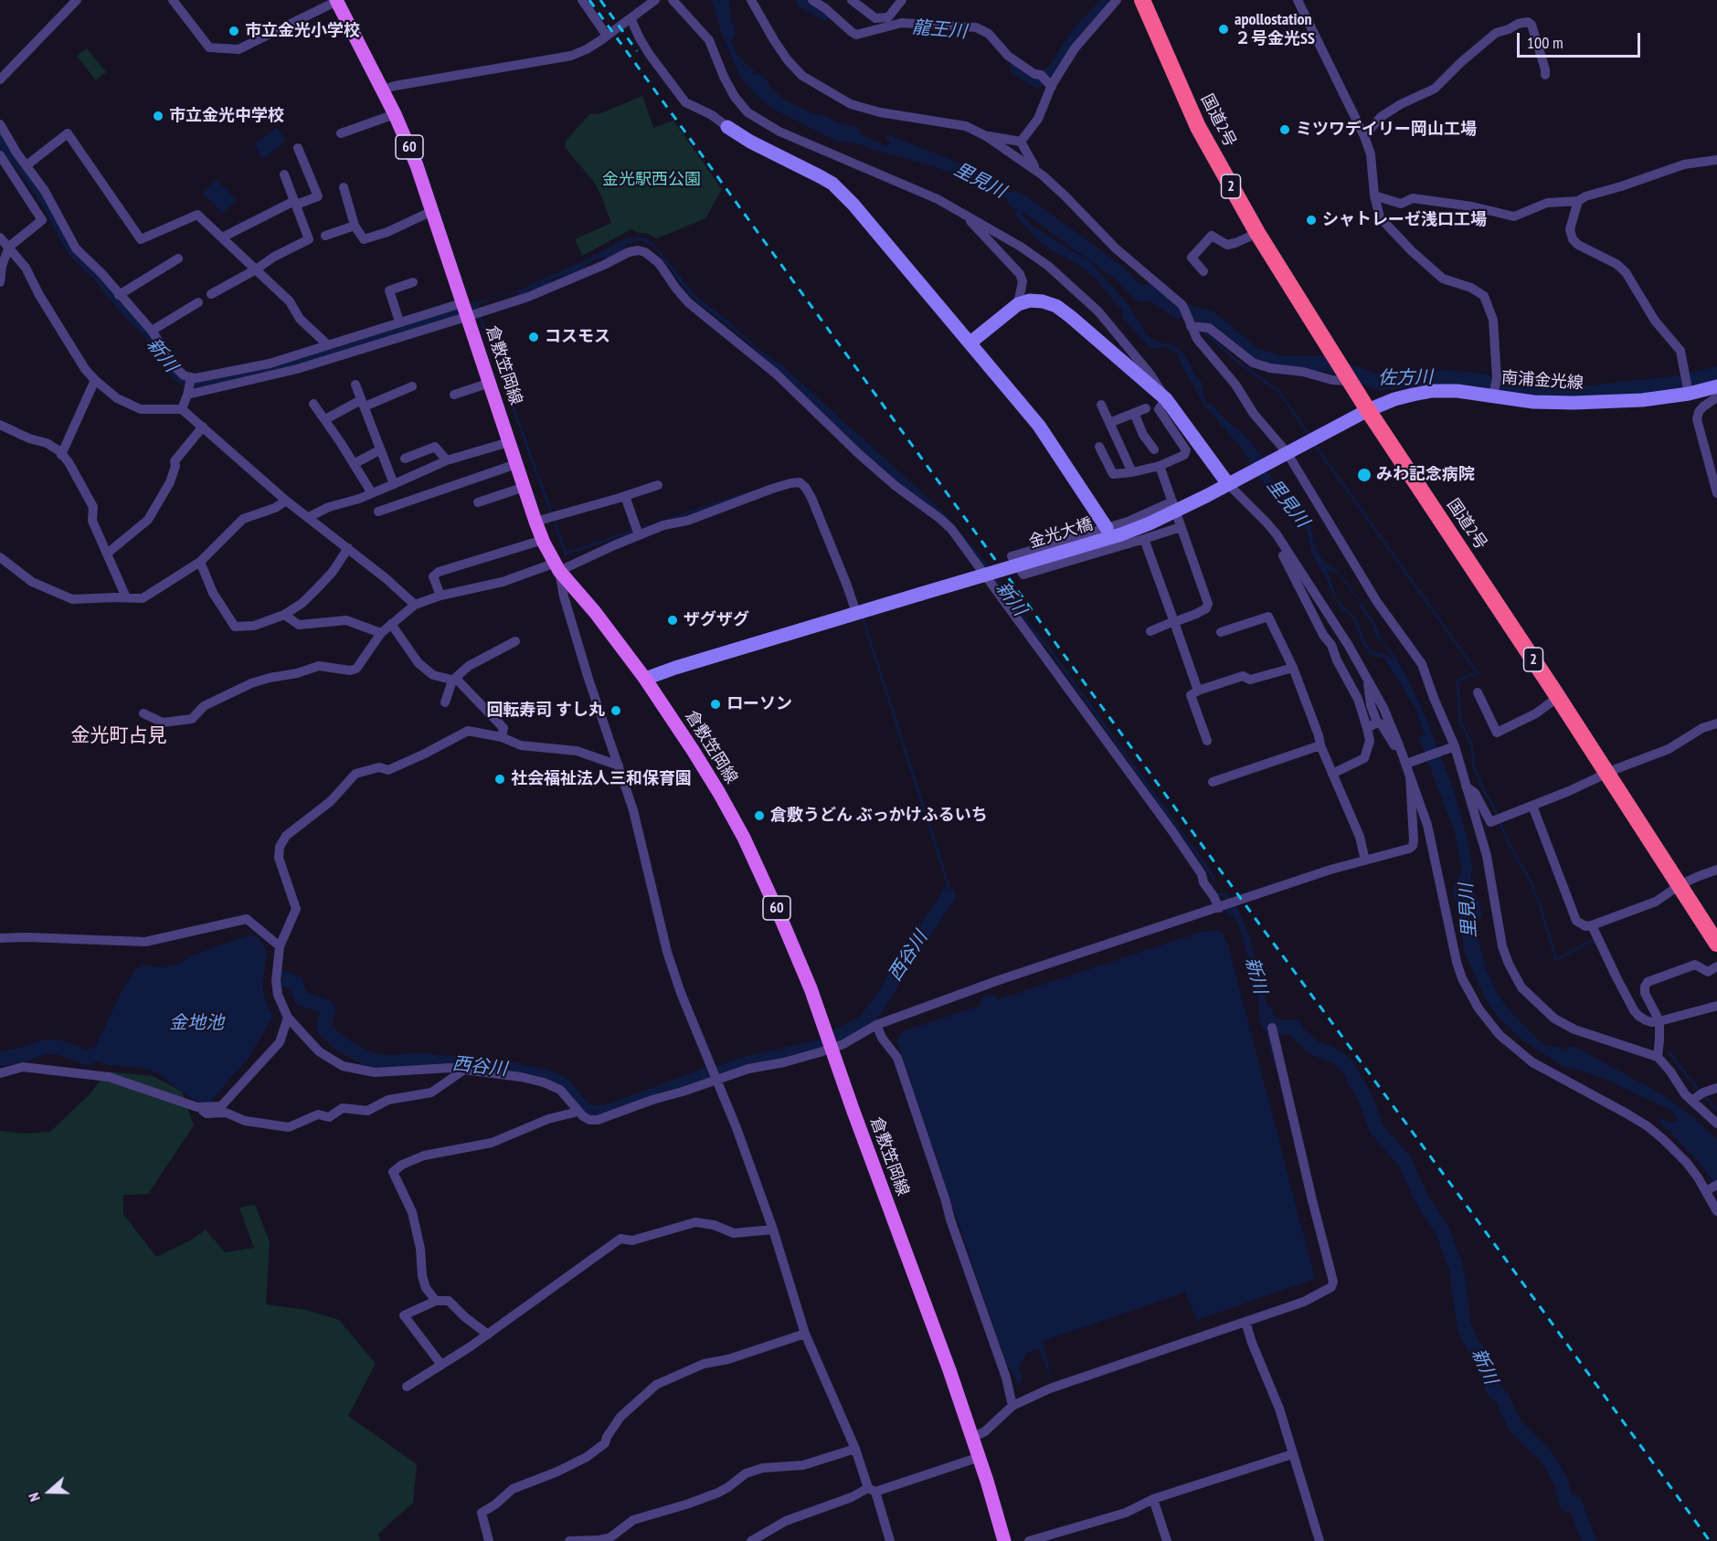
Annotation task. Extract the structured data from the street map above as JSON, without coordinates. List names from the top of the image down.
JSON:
{
  "streets": {
    "highway": ["国道2号", "2"],
    "main road": ["60", "倉敷笠岡線"],
    "street": ["南浦金光線", "金光大橋"]
  },
  "crossings": [
    ["国道2号", "南浦金光線"],
    ["倉敷笠岡線", "金光大橋"],
    ["南浦金光線", "金光大橋"]
  ],
  "districts": ["金光町占見"],
  "water": [
    "龍王川",
    "里見川",
    "新川",
    "佐方川",
    "西谷川",
    "金地池"
  ],
  "parks": ["金光駅西公園"],
  "places": [
    "apollostation ２号金光SS",
    "市立金光小学校",
    "市立金光中学校",
    "ミツワデイリー岡山工場",
    "シャトレーゼ浅口工場",
    "コスモス",
    "みわ記念病院",
    "ザグザグ",
    "ローソン",
    "回転寿司 すし丸",
    "社会福祉法人三和保育園",
    "倉敷うどん ぶっかけふるいち"
  ],
  "scale_bar": "100 m",
  "north": "left"
}
